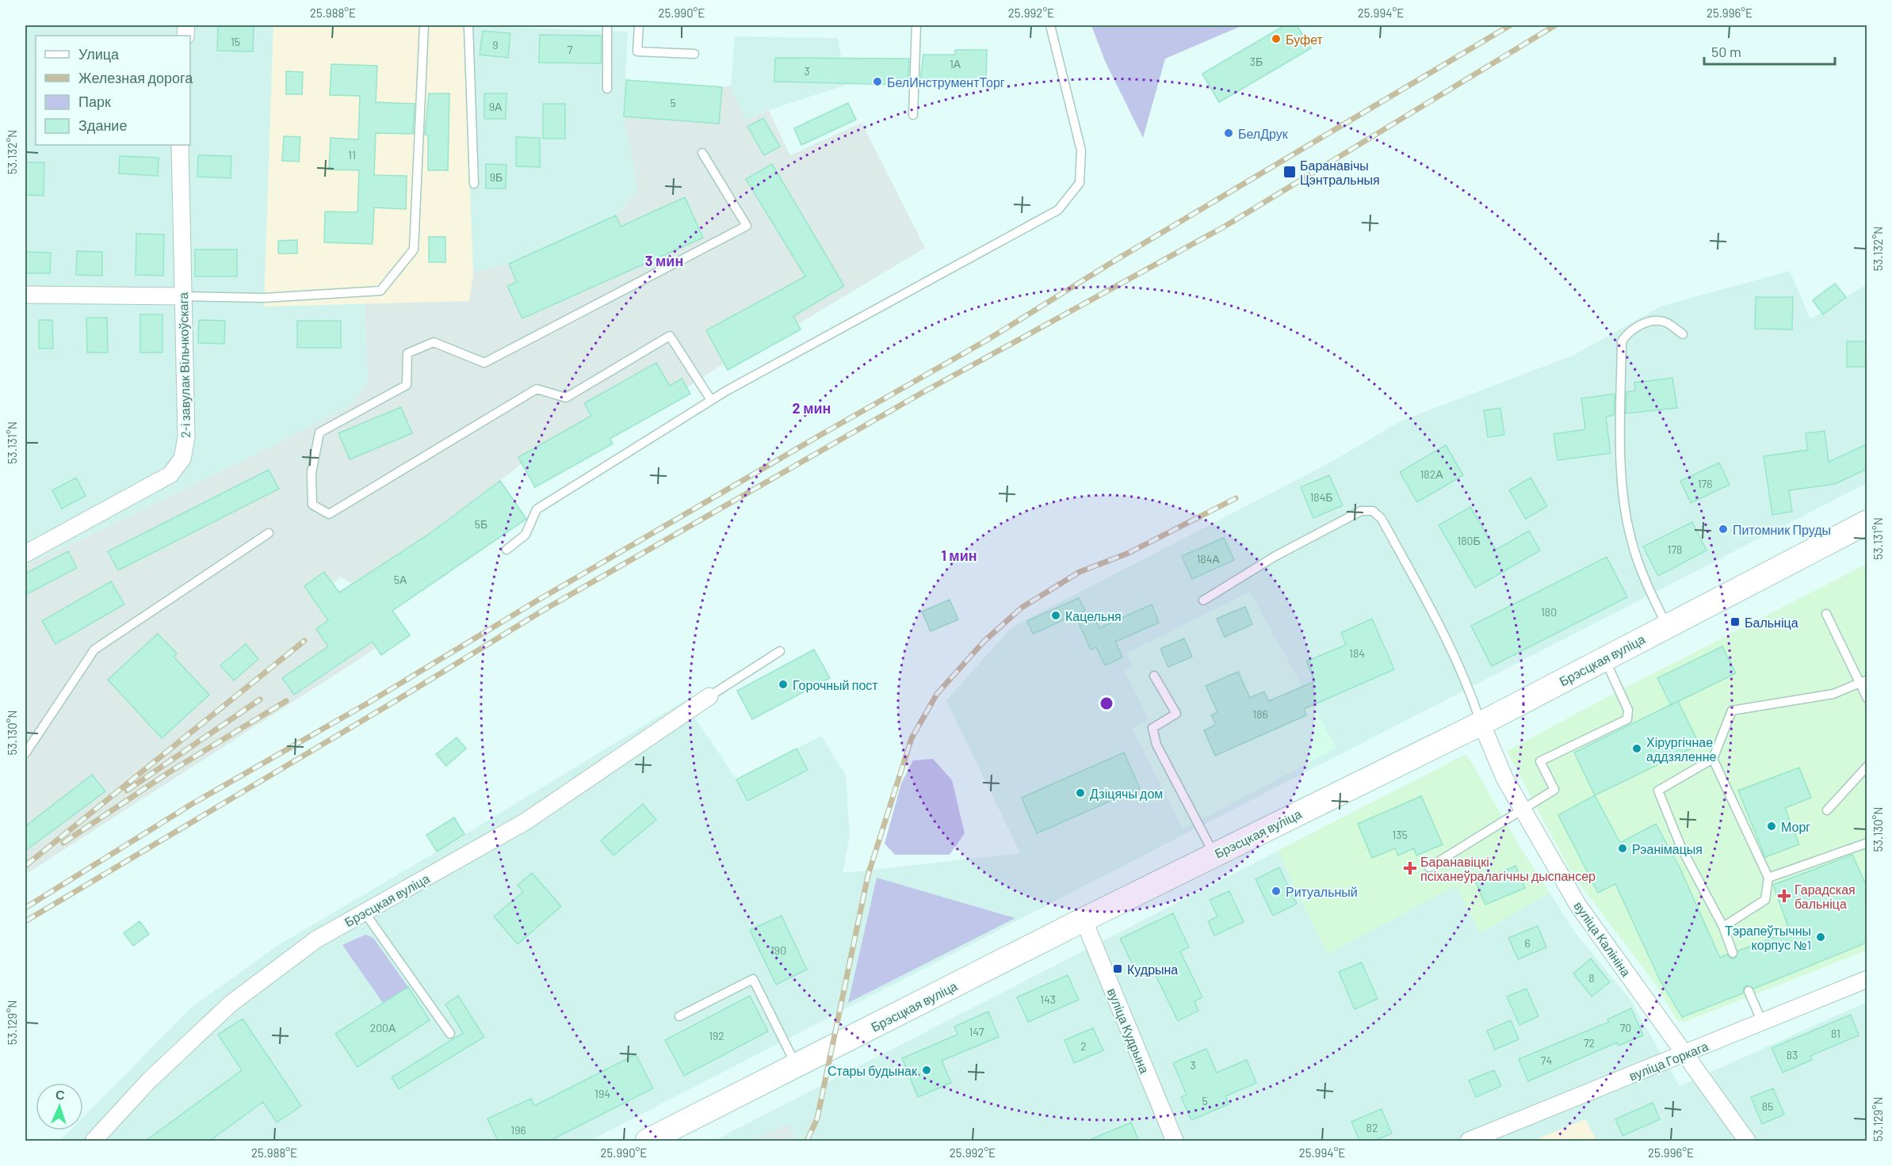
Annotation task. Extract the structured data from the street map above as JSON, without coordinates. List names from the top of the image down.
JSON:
{
  "streets": {
    "main road": ["Брэсцкая вуліца"],
    "street": [
      "2-і завулак Вільчкоўскага",
      "вуліца Калініна",
      "вуліца Кудрына",
      "вуліца Горкага"
    ]
  },
  "crossings": [
    ["Брэсцкая вуліца", "вуліца Калініна"],
    ["Брэсцкая вуліца", "вуліца Кудрына"],
    ["вуліца Калініна", "вуліца Горкага"]
  ],
  "places": {
    "other": [
      "Буфет",
      "БелИнструментТорг",
      "БелДрук",
      "Питомник Пруды",
      "Кацельня",
      "Горочный пост",
      "Хірургічнае аддзяленне",
      "Дзіцячы дом",
      "Морг",
      "Рэанімацыя",
      "Ритуальный",
      "Тэрапеўтычны корпус №1",
      "Стары будынак"
    ],
    "transit": ["Баранавічы Цэнтральныя", "Бальніца", "Кудрына"],
    "health": ["Баранавіцкі псіханеўралагічны дыспансер", "Гарадская бальніца"]
  },
  "house_numbers": [
    "15",
    "9",
    "7",
    "3Б",
    "1А",
    "3",
    "5",
    "9А",
    "11",
    "9Б",
    "182А",
    "176",
    "184Б",
    "5Б",
    "180Б",
    "178",
    "184А",
    "5А",
    "180",
    "184",
    "186",
    "135",
    "6",
    "190",
    "8",
    "143",
    "200А",
    "70",
    "147",
    "81",
    "192",
    "72",
    "2",
    "83",
    "74",
    "3",
    "194",
    "5",
    "85",
    "82",
    "196"
  ],
  "legend": [
    "Улица",
    "Железная дорога",
    "Парк",
    "Здание"
  ],
  "scale_bar": "50 m",
  "north": "top",
  "coordinates": [
    "25.988°E",
    "25.990°E",
    "25.992°E",
    "25.994°E",
    "25.996°E",
    "53.132°N",
    "53.131°N",
    "53.130°N",
    "53.129°N"
  ],
  "rings": ["3 мин", "2 мин", "1 мин"]
}
